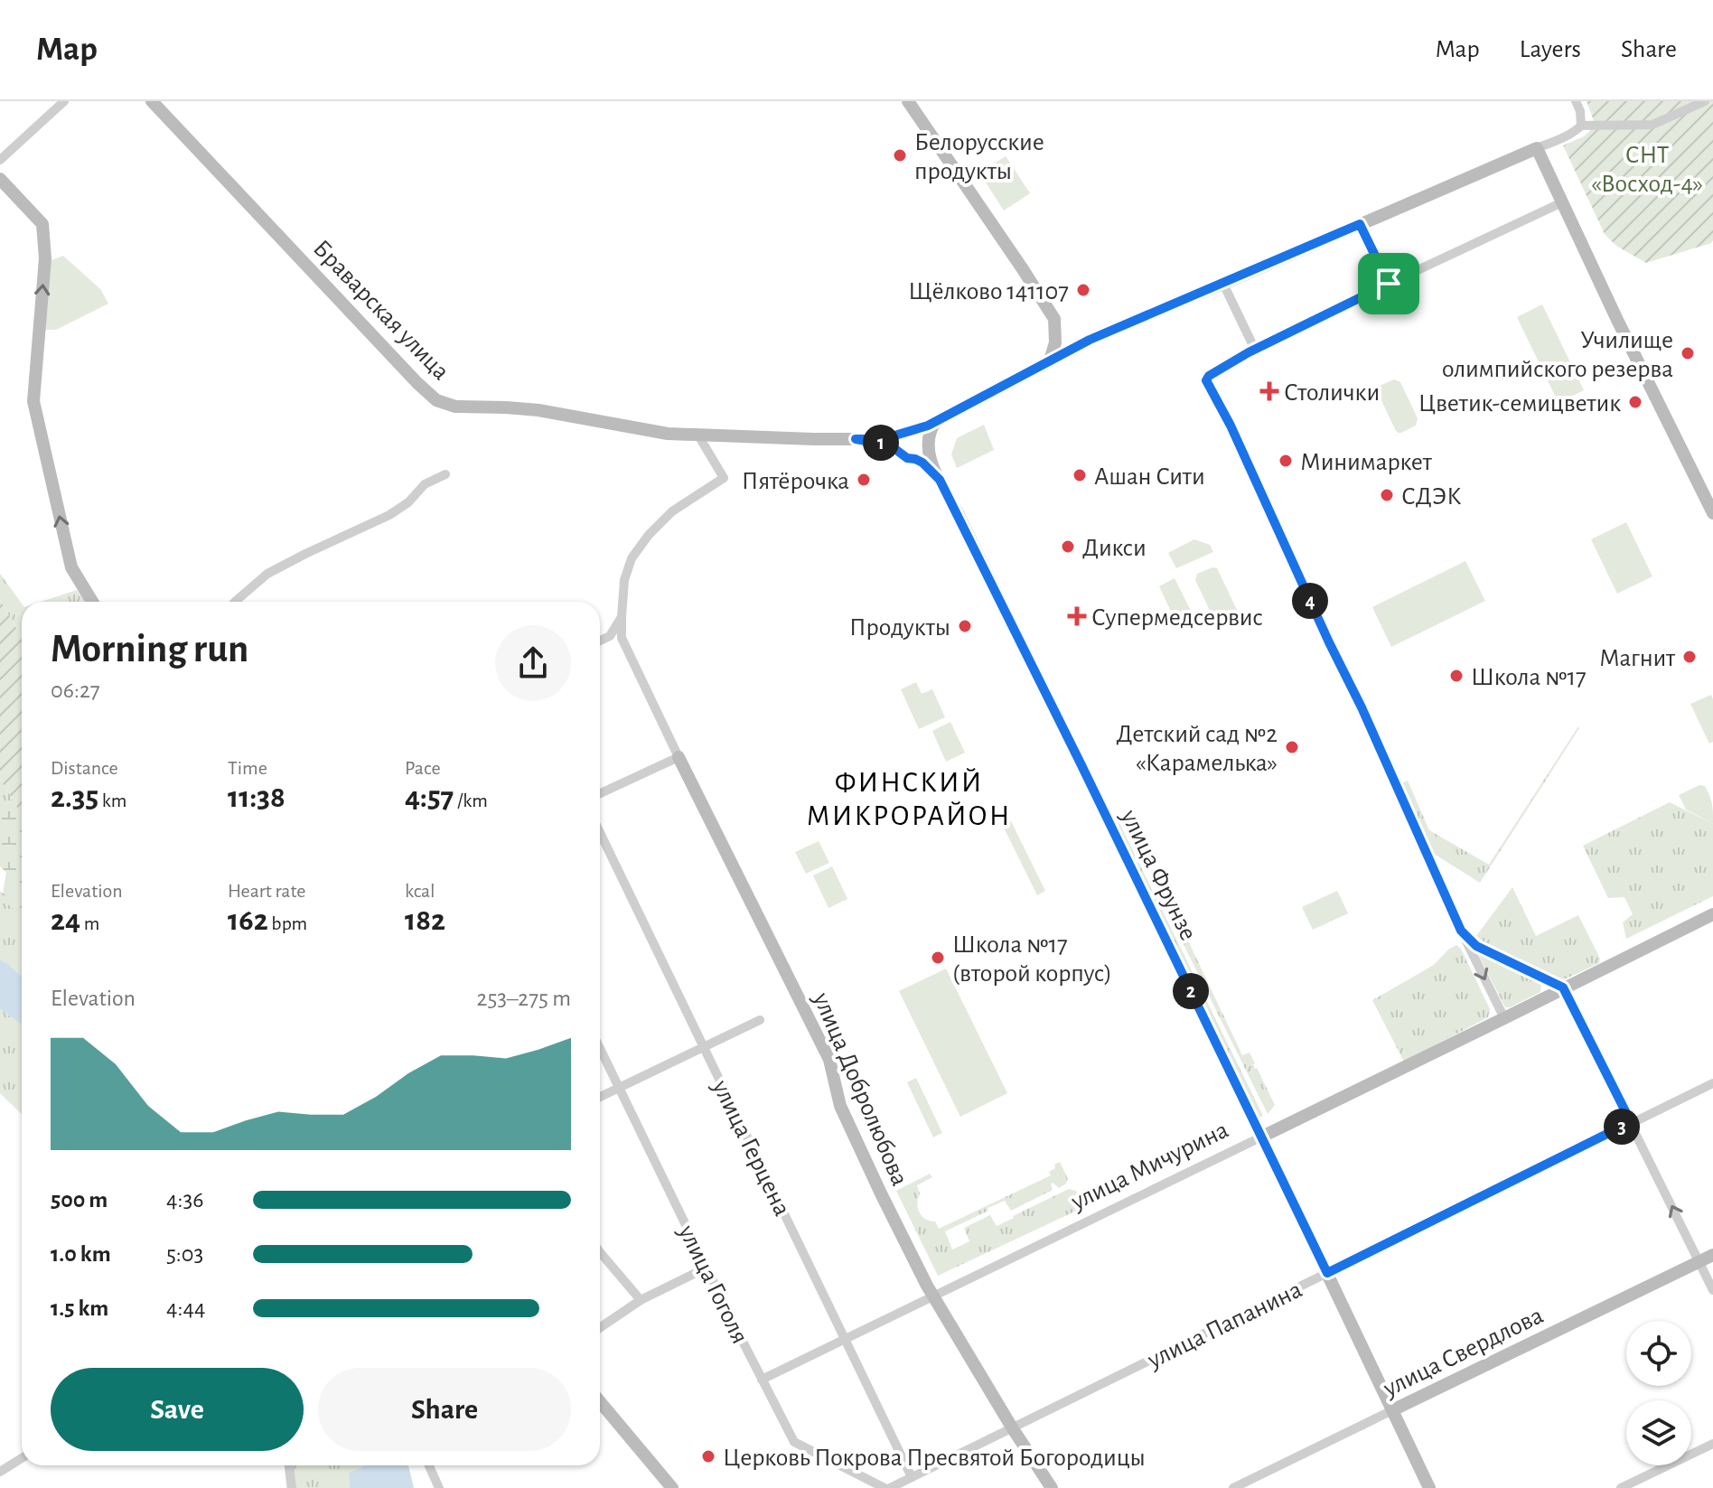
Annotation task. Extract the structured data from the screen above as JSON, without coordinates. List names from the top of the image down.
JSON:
{
  "streets": {
    "street": [
      "Браварская улица",
      "улица Фрунзе",
      "улица Добролюбова",
      "улица Герцена",
      "улица Мичурина",
      "улица Гоголя",
      "улица Папанина",
      "улица Свердлова"
    ]
  },
  "crossings": [
    ["улица Фрунзе", "улица Мичурина"],
    ["улица Фрунзе", "улица Папанина"],
    ["улица Фрунзе", "улица Свердлова"],
    ["улица Добролюбова", "улица Мичурина"],
    ["улица Добролюбова", "улица Папанина"],
    ["улица Герцена", "улица Мичурина"],
    ["улица Герцена", "улица Папанина"],
    ["улица Мичурина", "улица Гоголя"]
  ],
  "districts": ["ФИНСКИЙ МИКРОРАЙОН"],
  "parks": ["СНТ «Восход-4»"],
  "places": {
    "other": [
      "Белорусские продукты",
      "Щёлково 141107",
      "Училище олимпийского резерва",
      "Цветик-семицветик",
      "Минимаркет",
      "Ашан Сити",
      "Пятёрочка",
      "СДЭК",
      "Дикси",
      "Продукты",
      "Магнит",
      "Школа №17",
      "Детский сад №2 «Карамелька»",
      "Школа №17 (второй корпус)",
      "Церковь Покрова Пресвятой Богородицы"
    ],
    "health": ["Столички", "Супермедсервис"]
  },
  "page": {
    "header": "Map",
    "nav": ["Map", "Layers", "Share"],
    "pins": [
      "1",
      "4",
      "2",
      "3"
    ],
    "heading": ["Morning run", "06:27"],
    "stats": [
      ["Distance", "2.35 km"],
      ["Time", "11:38"],
      ["Pace", "4:57 /km"],
      ["Elevation", "24 m"],
      ["Heart rate", "162 bpm"],
      ["kcal", "182"]
    ],
    "chart": ["Elevation", "253–275 m"],
    "list": [
      {
        "name": "500 m",
        "note": "4:36"
      },
      {
        "name": "1.0 km",
        "note": "5:03"
      },
      {
        "name": "1.5 km",
        "note": "4:44"
      }
    ],
    "buttons": ["Save", "Share"]
  }
}
